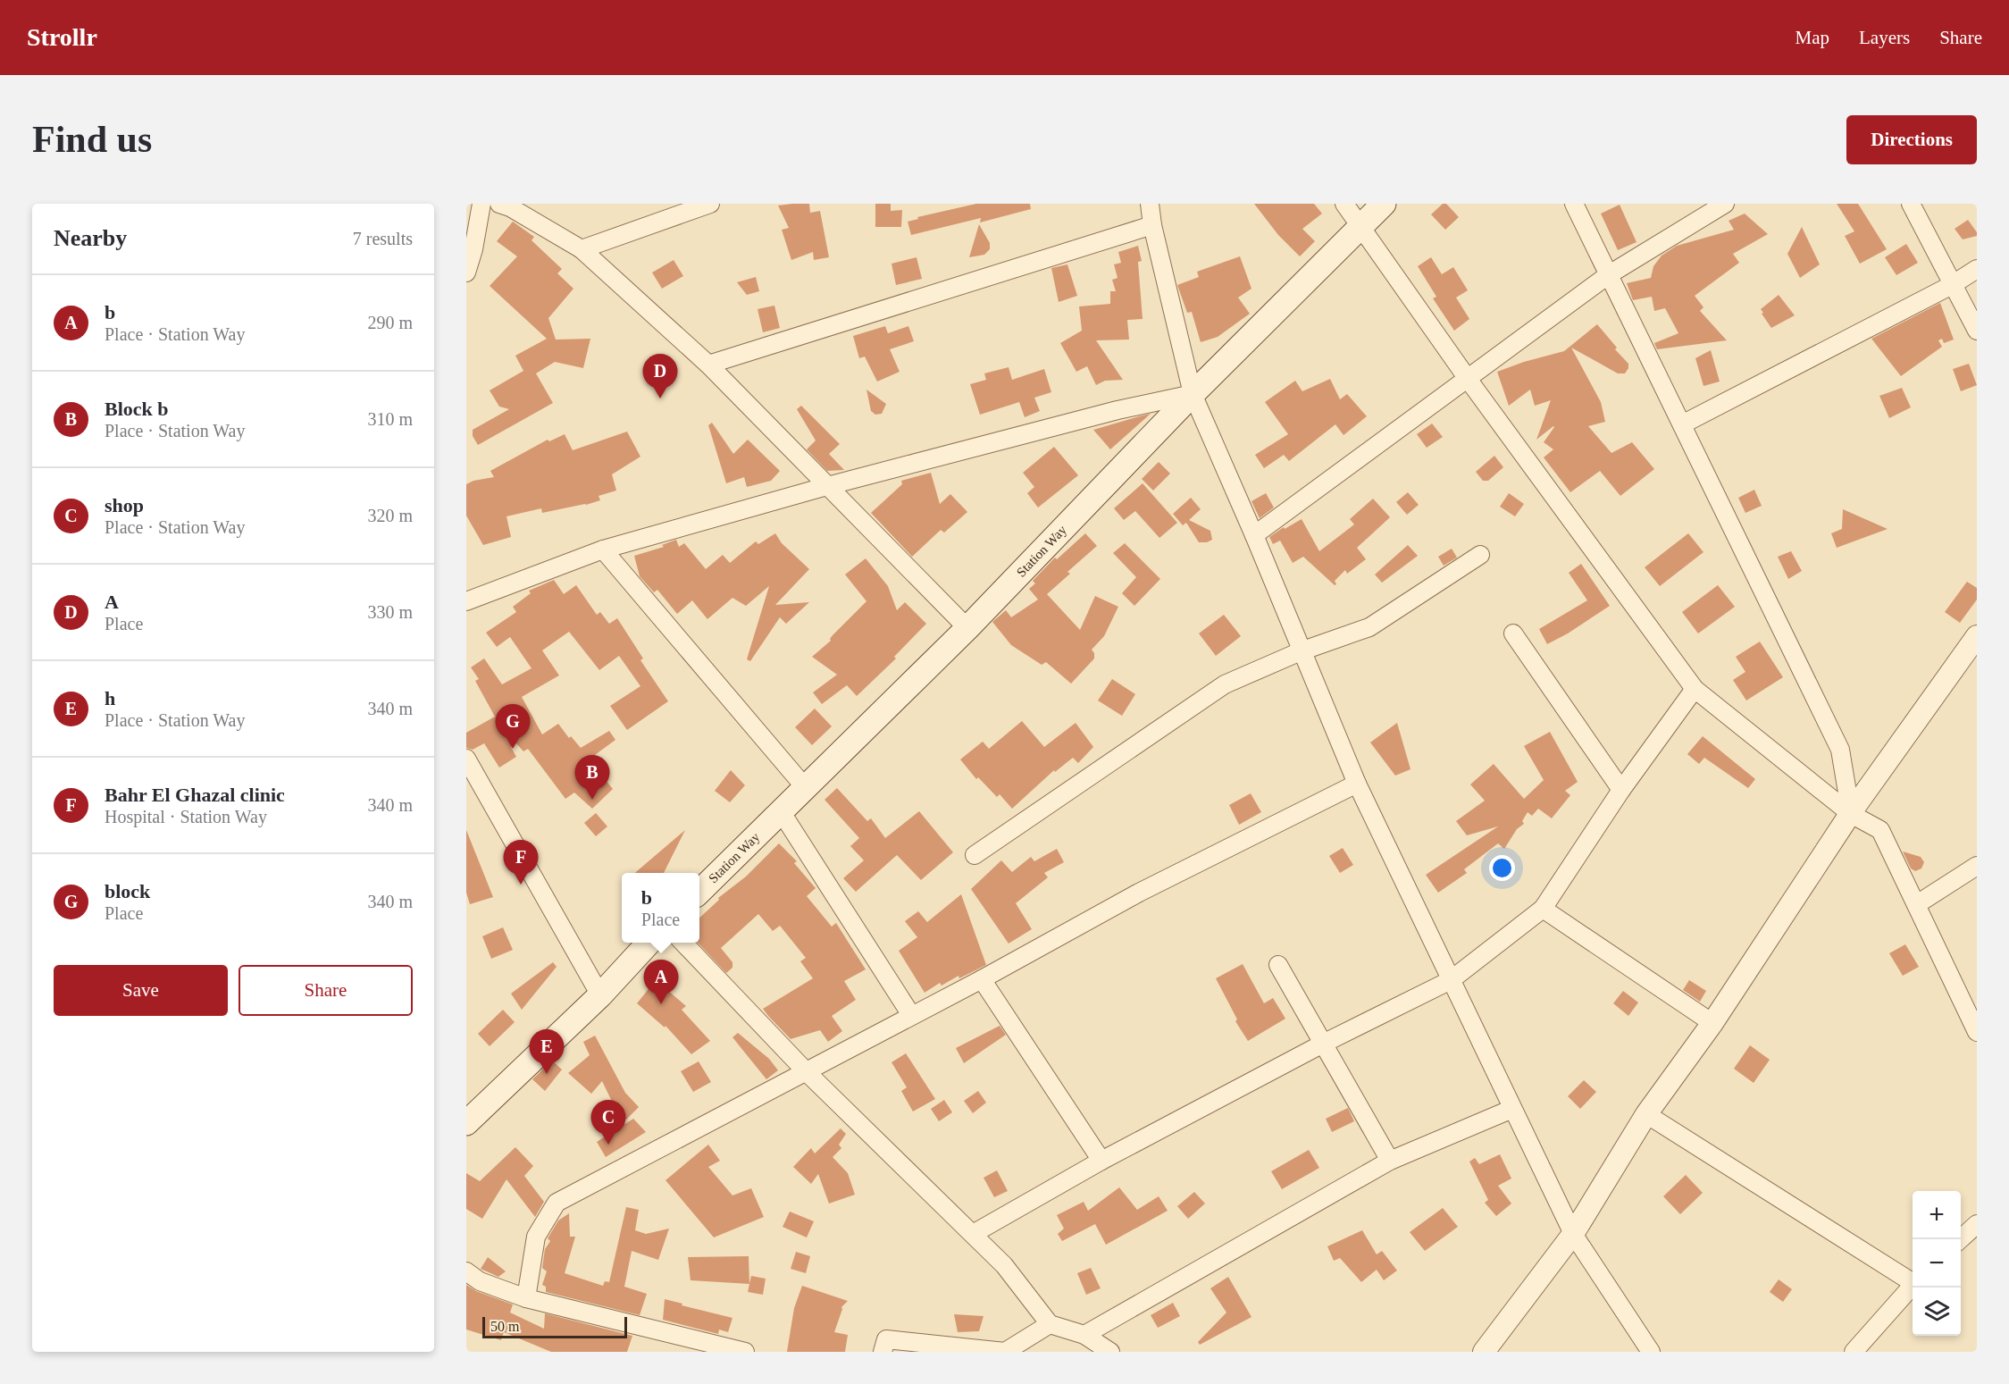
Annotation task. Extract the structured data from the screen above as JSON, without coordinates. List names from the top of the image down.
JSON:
{
  "streets": {
    "main road": ["Station Way"]
  },
  "scale_bar": "50 m",
  "page": {
    "header": "Strollr",
    "nav": ["Map", "Layers", "Share"],
    "buttons": [
      "Directions",
      ["Save", "Share"]
    ],
    "title": "Find us",
    "heading": ["Nearby", "7 results"],
    "list": [
      {
        "mark": "A",
        "name": "b",
        "note": "Place · Station Way",
        "value": "290 m"
      },
      {
        "mark": "B",
        "name": "Block b",
        "note": "Place · Station Way",
        "value": "310 m"
      },
      {
        "mark": "C",
        "name": "shop",
        "note": "Place · Station Way",
        "value": "320 m"
      },
      {
        "mark": "D",
        "name": "A",
        "note": "Place",
        "value": "330 m"
      },
      {
        "mark": "E",
        "name": "h",
        "note": "Place · Station Way",
        "value": "340 m"
      },
      {
        "mark": "F",
        "name": "Bahr El Ghazal clinic",
        "note": "Hospital · Station Way",
        "value": "340 m"
      },
      {
        "mark": "G",
        "name": "block",
        "note": "Place",
        "value": "340 m"
      }
    ],
    "pins": [
      "D",
      "G",
      "B",
      "F",
      "A",
      "E",
      "C"
    ],
    "popup": ["b", "Place"],
    "map_buttons": ["+", "−"],
    "scale": "50 m"
  }
}
